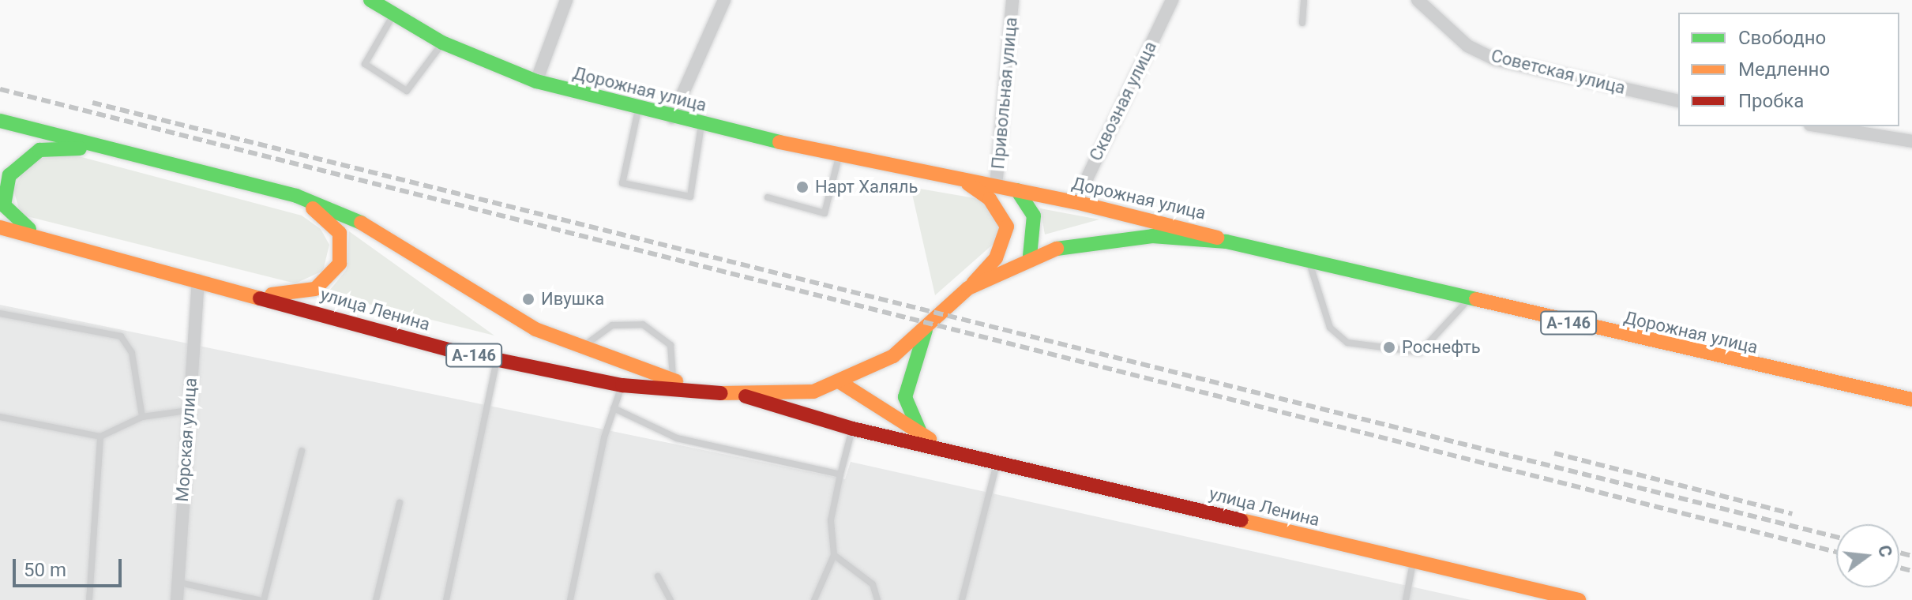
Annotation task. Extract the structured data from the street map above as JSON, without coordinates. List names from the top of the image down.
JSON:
{
  "streets": {
    "main road": ["Дорожная улица", "улица Ленина", "А-146"],
    "street": [
      "Советская улица",
      "Привольная улица",
      "Сквозная улица",
      "Морская улица"
    ]
  },
  "crossings": [
    ["Дорожная улица", "Привольная улица"],
    ["Дорожная улица", "Сквозная улица"],
    ["Дорожная улица", "А-146"],
    ["улица Ленина", "А-146"],
    ["улица Ленина", "Морская улица"]
  ],
  "places": ["Нарт Халяль", "Ивушка", "Роснефть"],
  "legend": ["Свободно", "Медленно", "Пробка"],
  "scale_bar": "50 m",
  "north": "right"
}
